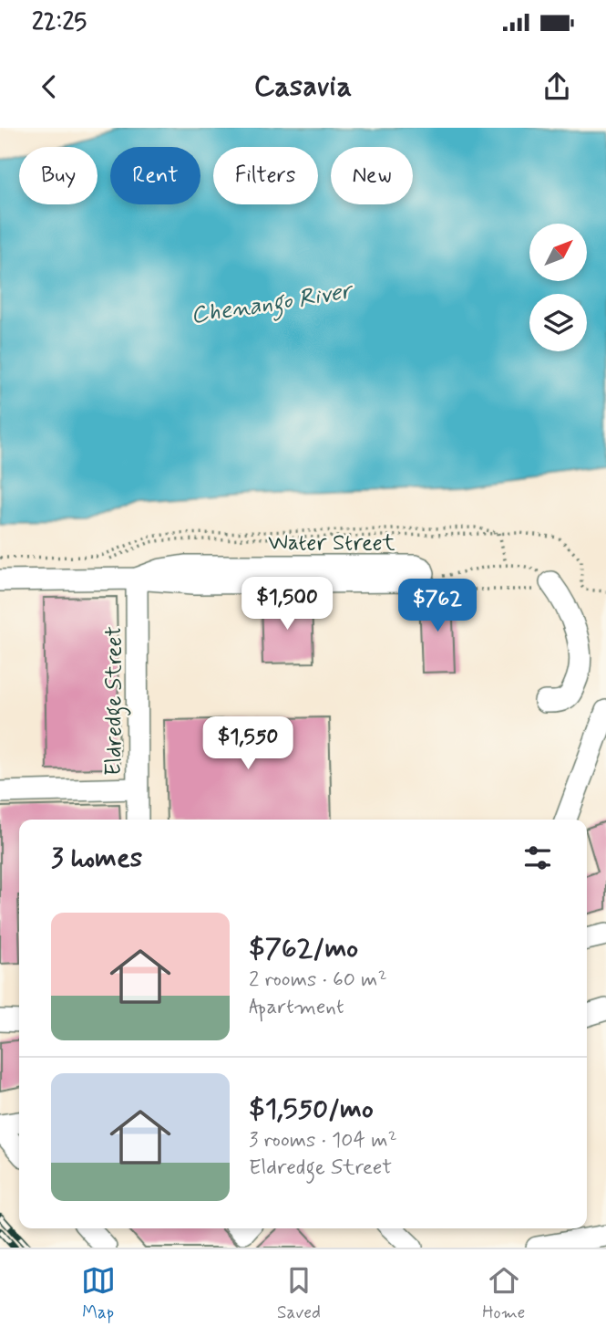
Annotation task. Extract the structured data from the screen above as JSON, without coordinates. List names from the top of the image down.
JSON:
{
  "streets": {
    "street": ["Water Street", "Eldredge Street"]
  },
  "crossings": [
    ["Water Street", "Eldredge Street"]
  ],
  "water": ["Chenango River"],
  "north": "top right",
  "page": {
    "status": "22:25",
    "header": "Casavia",
    "chip": [
      "Buy",
      "Rent",
      "Filters",
      "New"
    ],
    "price": ["$1,500", "$762", "$1,550"],
    "heading": "3 homes",
    "list": [
      {
        "name": "$762/mo",
        "note": "2 rooms · 60 m² · Apartment"
      },
      {
        "name": "$1,550/mo",
        "note": "3 rooms · 104 m² · Eldredge Street"
      }
    ],
    "tabs": ["Map", "Saved", "Home"]
  }
}
